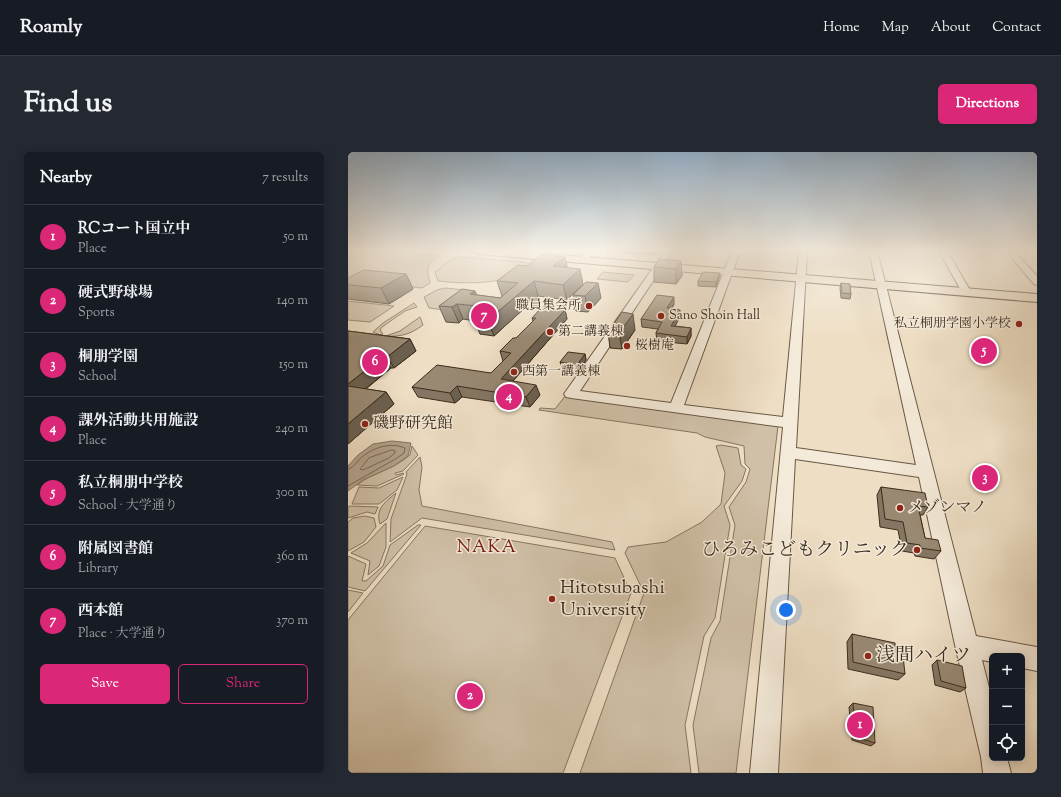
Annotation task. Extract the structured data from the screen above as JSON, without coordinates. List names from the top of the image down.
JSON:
{
  "districts": ["NAKA"],
  "places": [
    "職員集会所",
    "Sano Shoin Hall",
    "私立桐朋学園小学校",
    "第二講義棟",
    "桜樹庵",
    "西第一講義棟",
    "磯野研究館",
    "メゾンマノ",
    "ひろみこどもクリニック",
    "Hitotsubashi University",
    "浅間ハイツ"
  ],
  "page": {
    "header": "Roamly",
    "nav": [
      "Home",
      "Map",
      "About",
      "Contact"
    ],
    "title": "Find us",
    "buttons": [
      "Directions",
      ["Save", "Share"]
    ],
    "heading": ["Nearby", "7 results"],
    "list": [
      {
        "mark": "1",
        "name": "RCコート国立中",
        "note": "Place",
        "value": "50 m"
      },
      {
        "mark": "2",
        "name": "硬式野球場",
        "note": "Sports",
        "value": "140 m"
      },
      {
        "mark": "3",
        "name": "桐朋学園",
        "note": "School",
        "value": "150 m"
      },
      {
        "mark": "4",
        "name": "課外活動共用施設",
        "note": "Place",
        "value": "240 m"
      },
      {
        "mark": "5",
        "name": "私立桐朋中学校",
        "note": "School · 大学通り",
        "value": "300 m"
      },
      {
        "mark": "6",
        "name": "附属図書館",
        "note": "Library",
        "value": "360 m"
      },
      {
        "mark": "7",
        "name": "西本館",
        "note": "Place · 大学通り",
        "value": "370 m"
      }
    ],
    "pins": [
      "7",
      "5",
      "6",
      "4",
      "3",
      "2",
      "1"
    ],
    "map_buttons": ["+", "−"]
  }
}
